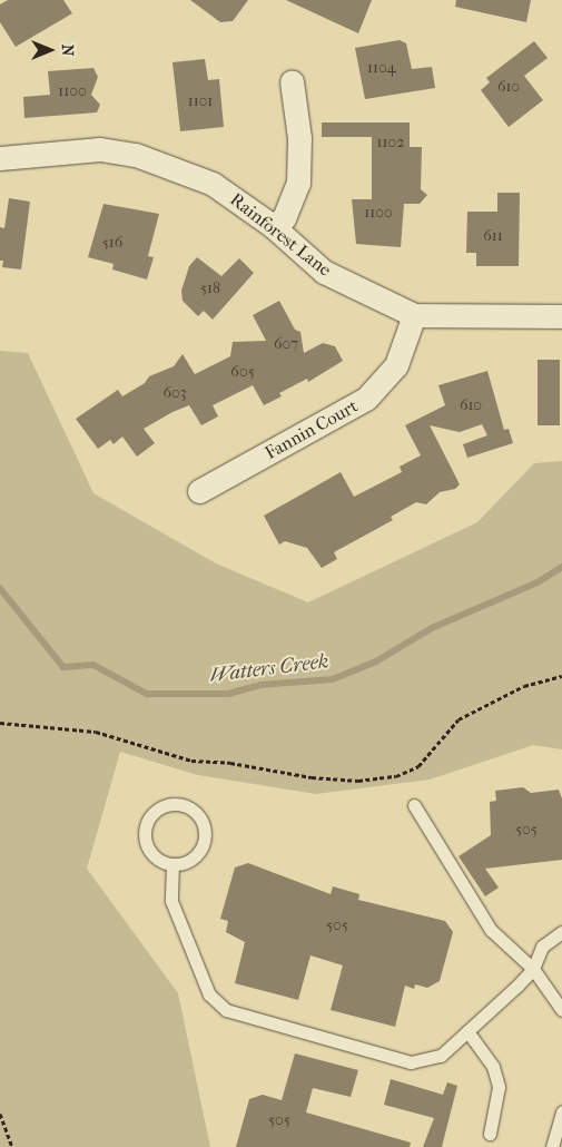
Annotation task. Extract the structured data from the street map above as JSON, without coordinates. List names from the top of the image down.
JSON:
{
  "streets": {
    "street": ["Rainforest Lane", "Fannin Court"]
  },
  "crossings": [
    ["Rainforest Lane", "Fannin Court"]
  ],
  "water": ["Watters Creek"],
  "house_numbers": [
    "1104",
    "610",
    "1100",
    "1101",
    "1102",
    "1100",
    "611",
    "516",
    "518",
    "607",
    "605",
    "603",
    "610",
    "505",
    "505",
    "505"
  ],
  "north": "right"
}
